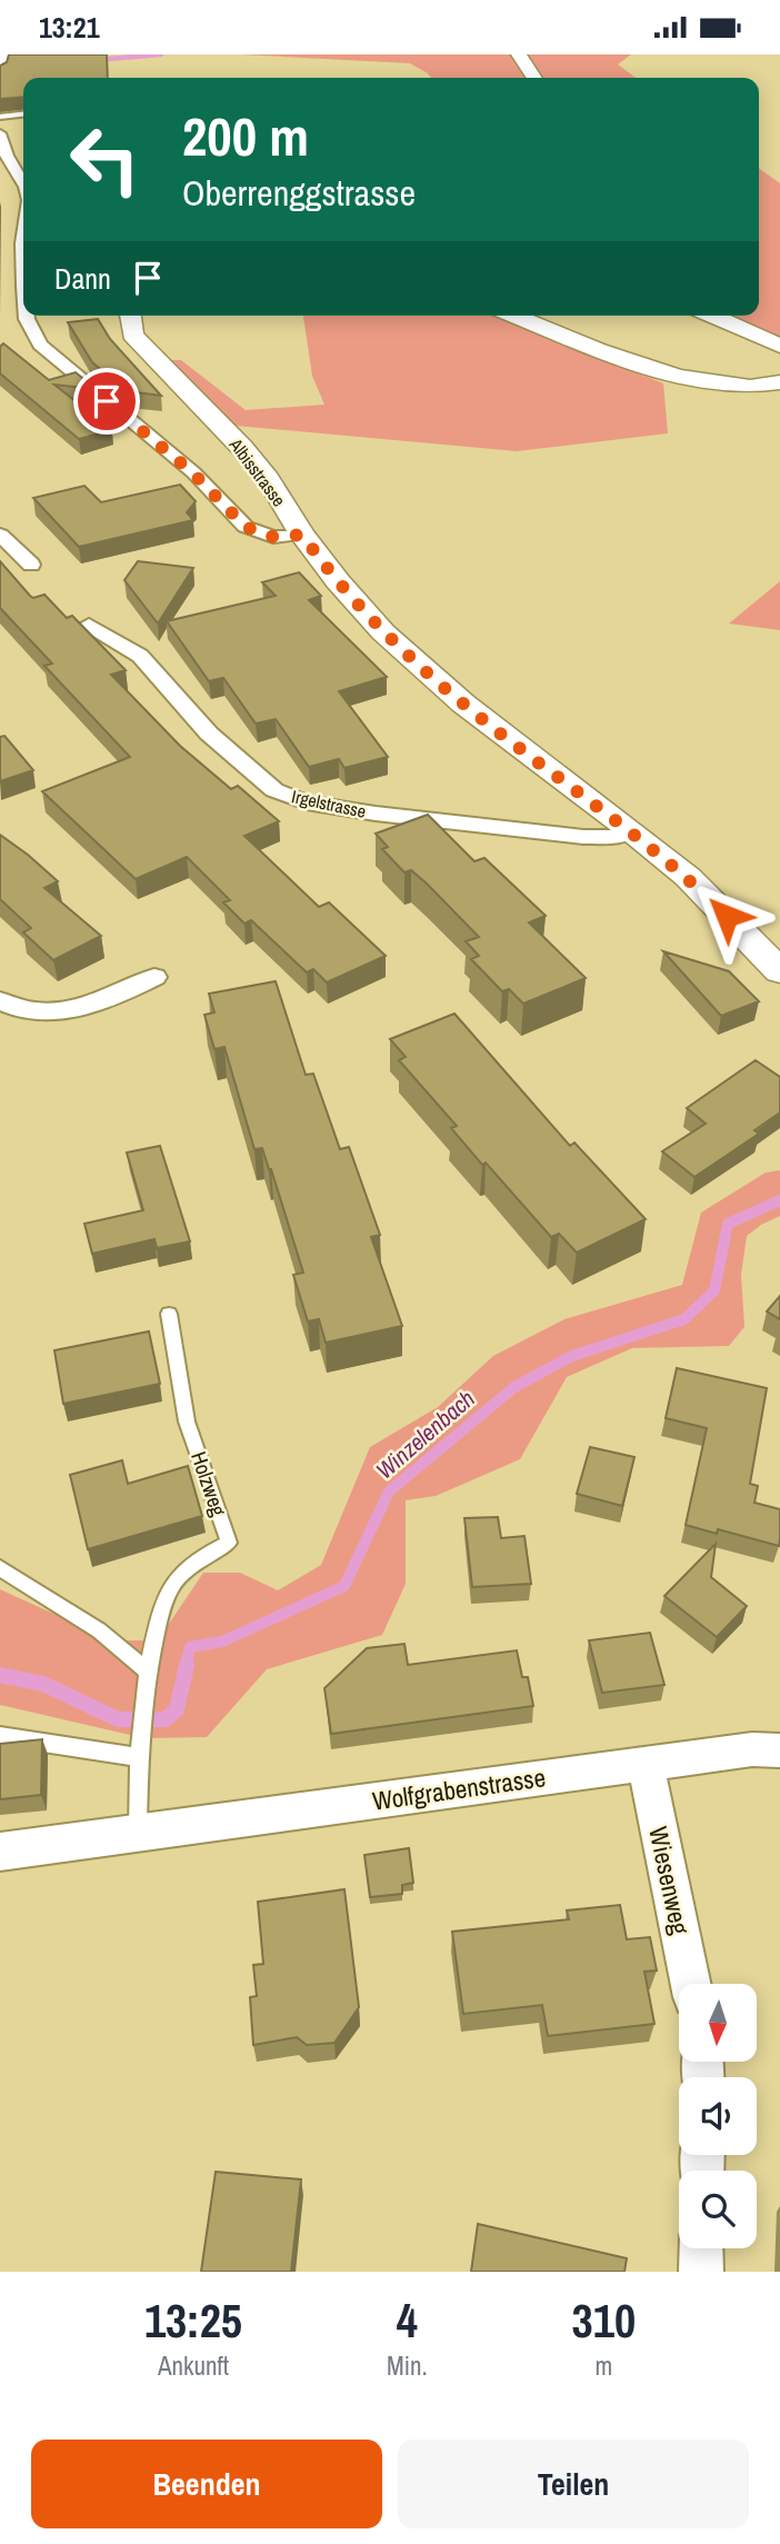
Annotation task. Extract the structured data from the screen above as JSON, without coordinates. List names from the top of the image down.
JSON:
{
  "streets": {
    "main road": ["Albisstrasse"],
    "street": ["Irgelstrasse", "Wolfgrabenstrasse", "Wiesenweg"],
    "lane": ["Holzweg"]
  },
  "crossings": [
    ["Albisstrasse", "Irgelstrasse"],
    ["Wolfgrabenstrasse", "Wiesenweg"]
  ],
  "water": ["Winzelenbach"],
  "north": "bottom",
  "page": {
    "status": "13:21",
    "turn": ["200 m", "Oberrenggstrasse"],
    "then": "Dann",
    "eta": [
      "13:25",
      "Ankunft",
      "4",
      "Min.",
      "310",
      "m"
    ],
    "buttons": ["Beenden", "Teilen"]
  }
}
